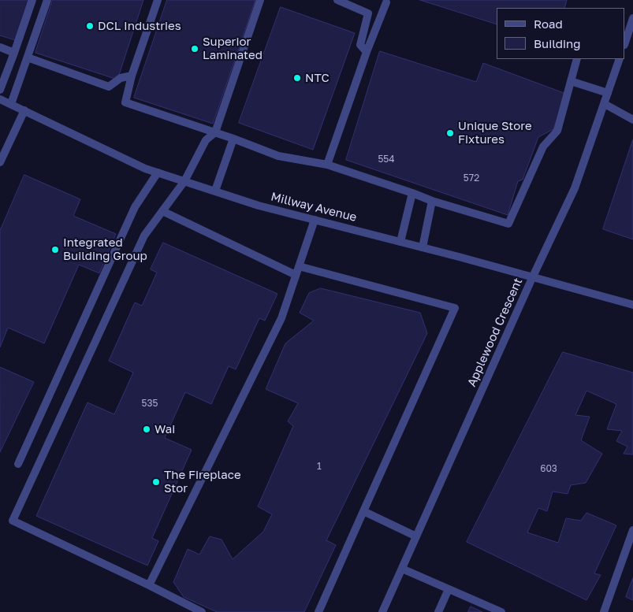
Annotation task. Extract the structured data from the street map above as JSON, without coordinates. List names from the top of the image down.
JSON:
{
  "streets": {
    "street": ["Millway Avenue", "Applewood Crescent"]
  },
  "crossings": [
    ["Millway Avenue", "Applewood Crescent"]
  ],
  "places": [
    "DCL Industries",
    "Superior Laminated",
    "NTC",
    "Unique Store Fixtures",
    "Integrated Building Group",
    "Wai",
    "The Fireplace Stor"
  ],
  "house_numbers": [
    "554",
    "572",
    "535",
    "1",
    "603"
  ],
  "legend": ["Road", "Building"]
}
